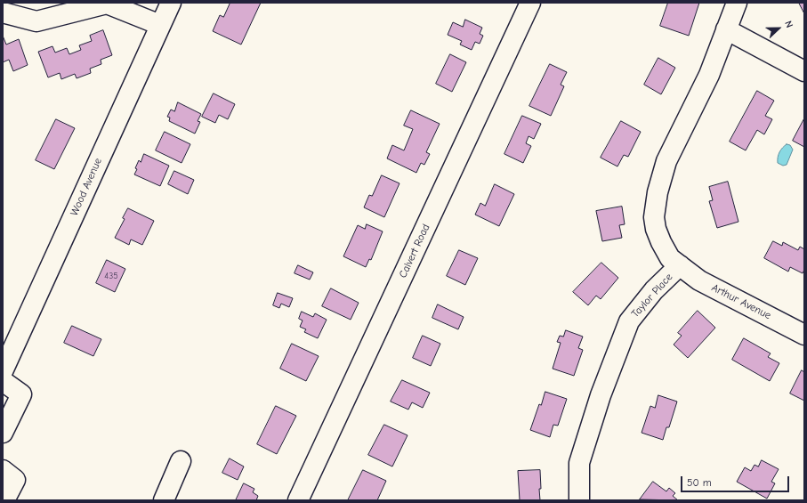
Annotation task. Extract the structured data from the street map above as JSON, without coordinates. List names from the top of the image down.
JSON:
{
  "streets": {
    "street": [
      "Wood Avenue",
      "Calvert Road",
      "Taylor Place",
      "Arthur Avenue"
    ]
  },
  "crossings": [
    ["Taylor Place", "Arthur Avenue"]
  ],
  "house_numbers": ["435"],
  "scale_bar": "50 m",
  "north": "right"
}
